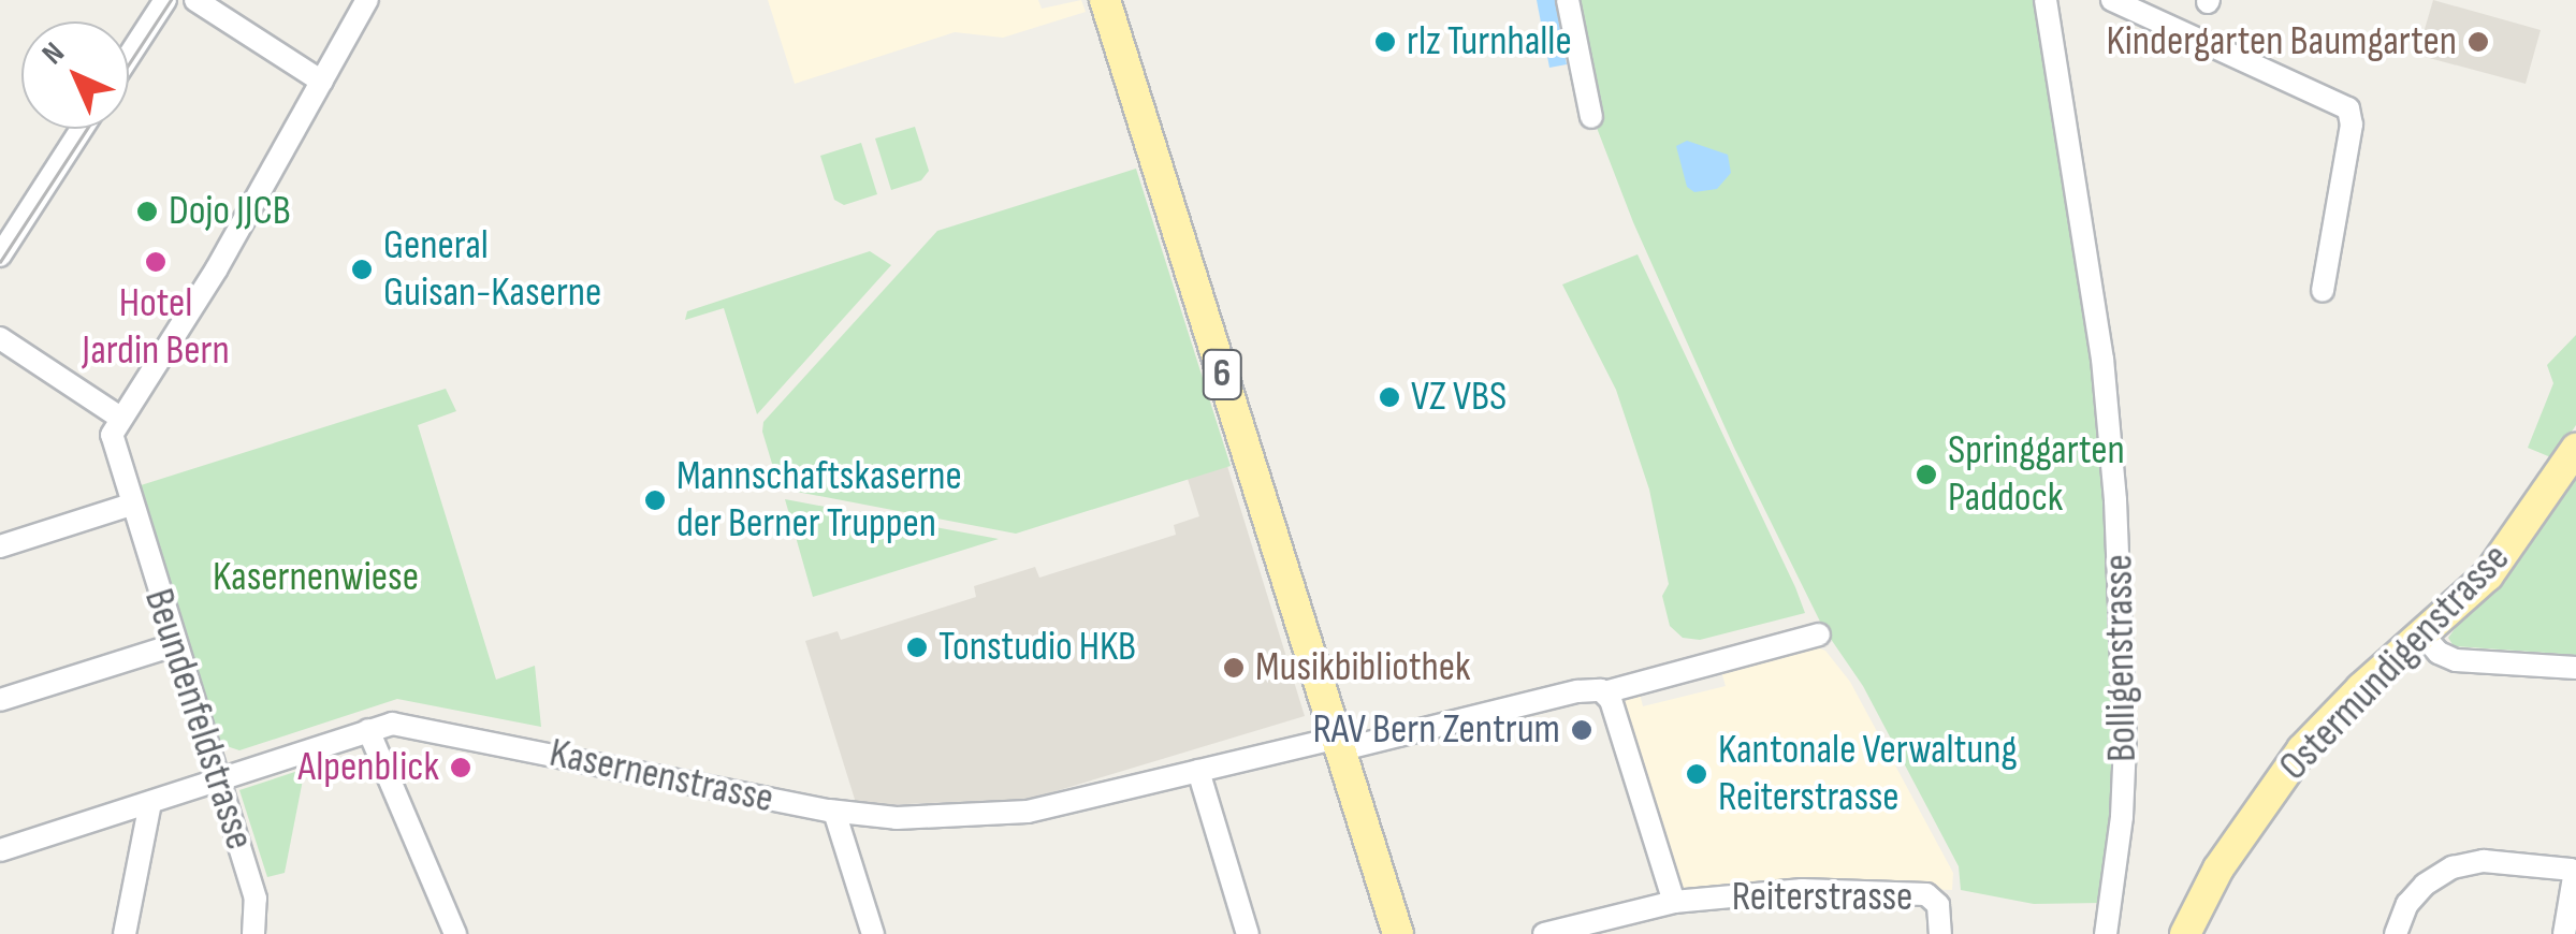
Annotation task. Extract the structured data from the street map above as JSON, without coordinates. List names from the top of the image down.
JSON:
{
  "streets": {
    "main road": ["6", "Ostermundigenstrasse"],
    "street": [
      "Bolligenstrasse",
      "Beundenfeldstrasse",
      "Kasernenstrasse",
      "Reiterstrasse"
    ]
  },
  "crossings": [
    ["6", "Kasernenstrasse"],
    ["Beundenfeldstrasse", "Kasernenstrasse"]
  ],
  "parks": ["Kasernenwiese"],
  "places": [
    "rlz Turnhalle",
    "Kindergarten Baumgarten",
    "Dojo JJCB",
    "Hotel Jardin Bern",
    "General Guisan-Kaserne",
    "VZ VBS",
    "Springgarten Paddock",
    "Mannschaftskaserne der Berner Truppen",
    "Tonstudio HKB",
    "Musikbibliothek",
    "RAV Bern Zentrum",
    "Alpenblick",
    "Kantonale Verwaltung Reiterstrasse"
  ],
  "north": "top left"
}
